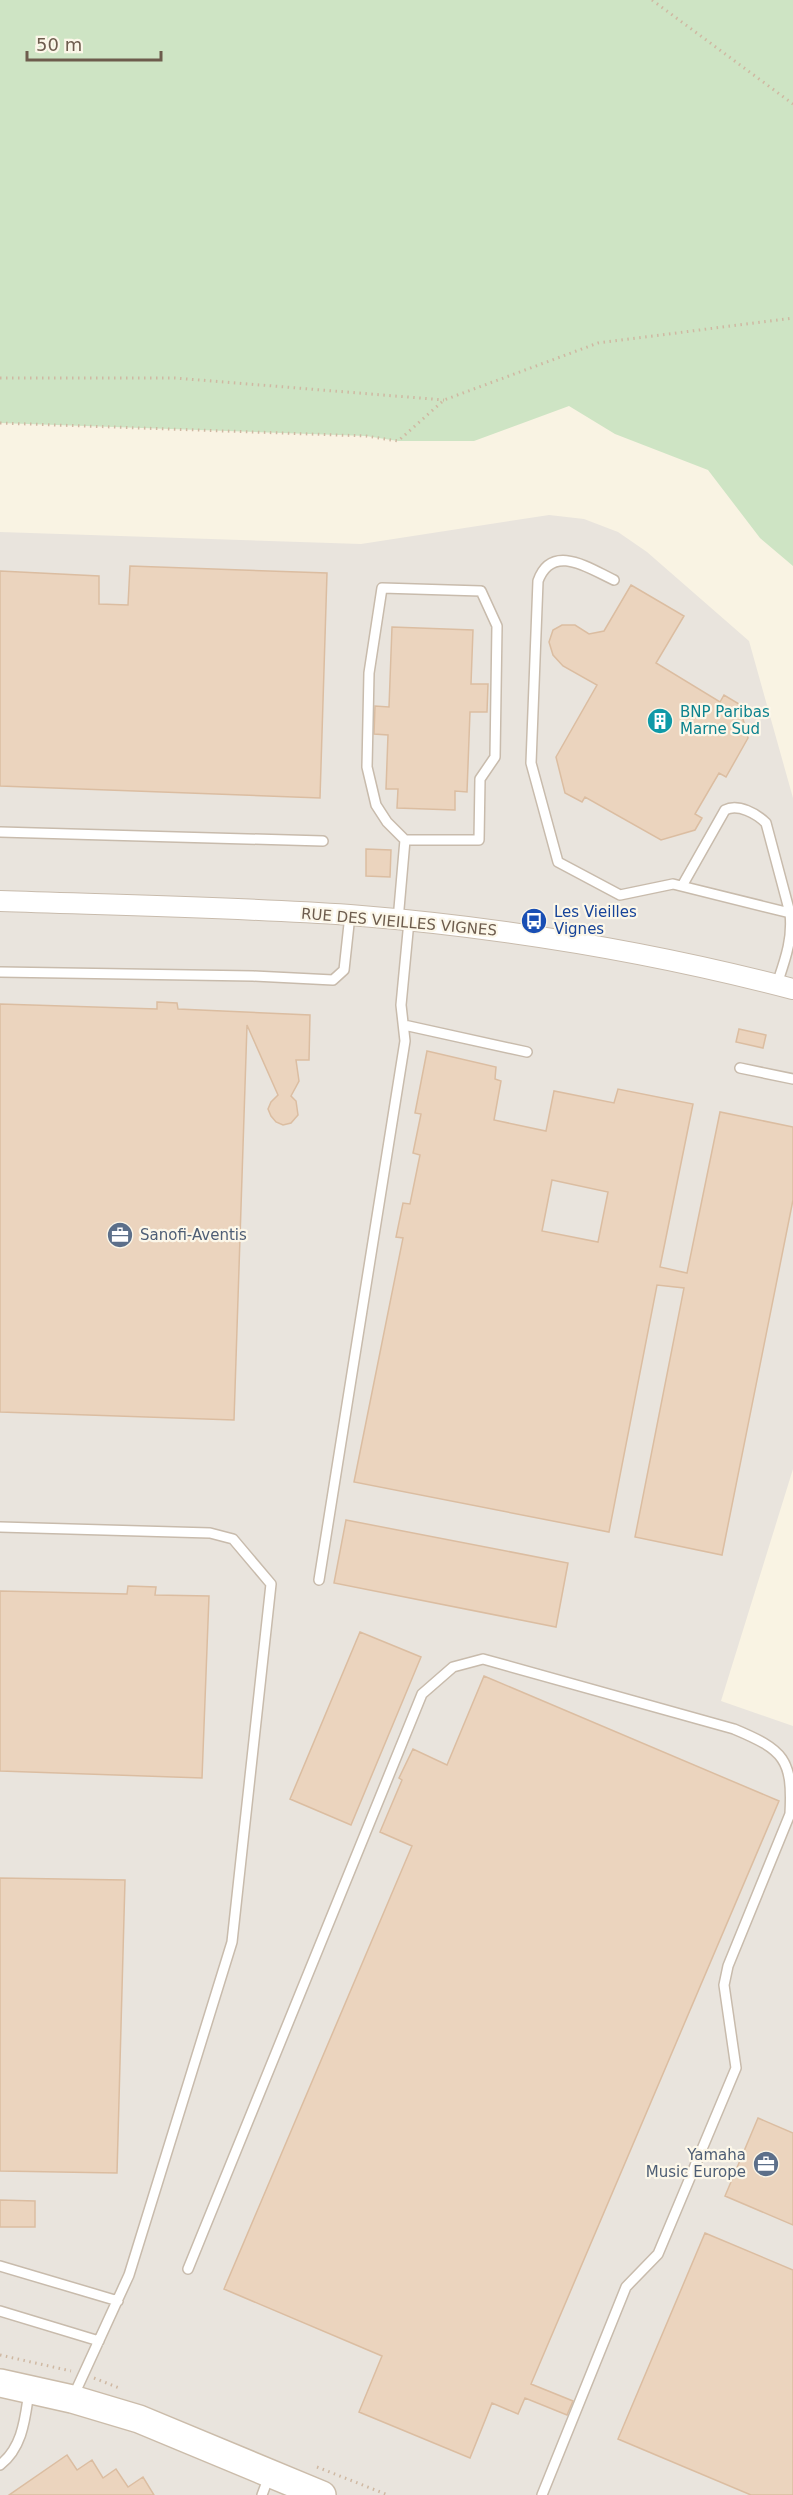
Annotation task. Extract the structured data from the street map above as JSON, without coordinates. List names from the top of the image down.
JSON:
{
  "streets": {
    "street": ["RUE DES VIEILLES VIGNES"]
  },
  "places": {
    "building": ["BNP Paribas Marne Sud"],
    "bus stop": ["Les Vieilles Vignes"],
    "office": ["Sanofi-Aventis", "Yamaha Music Europe"]
  },
  "scale_bar": "50 m"
}
